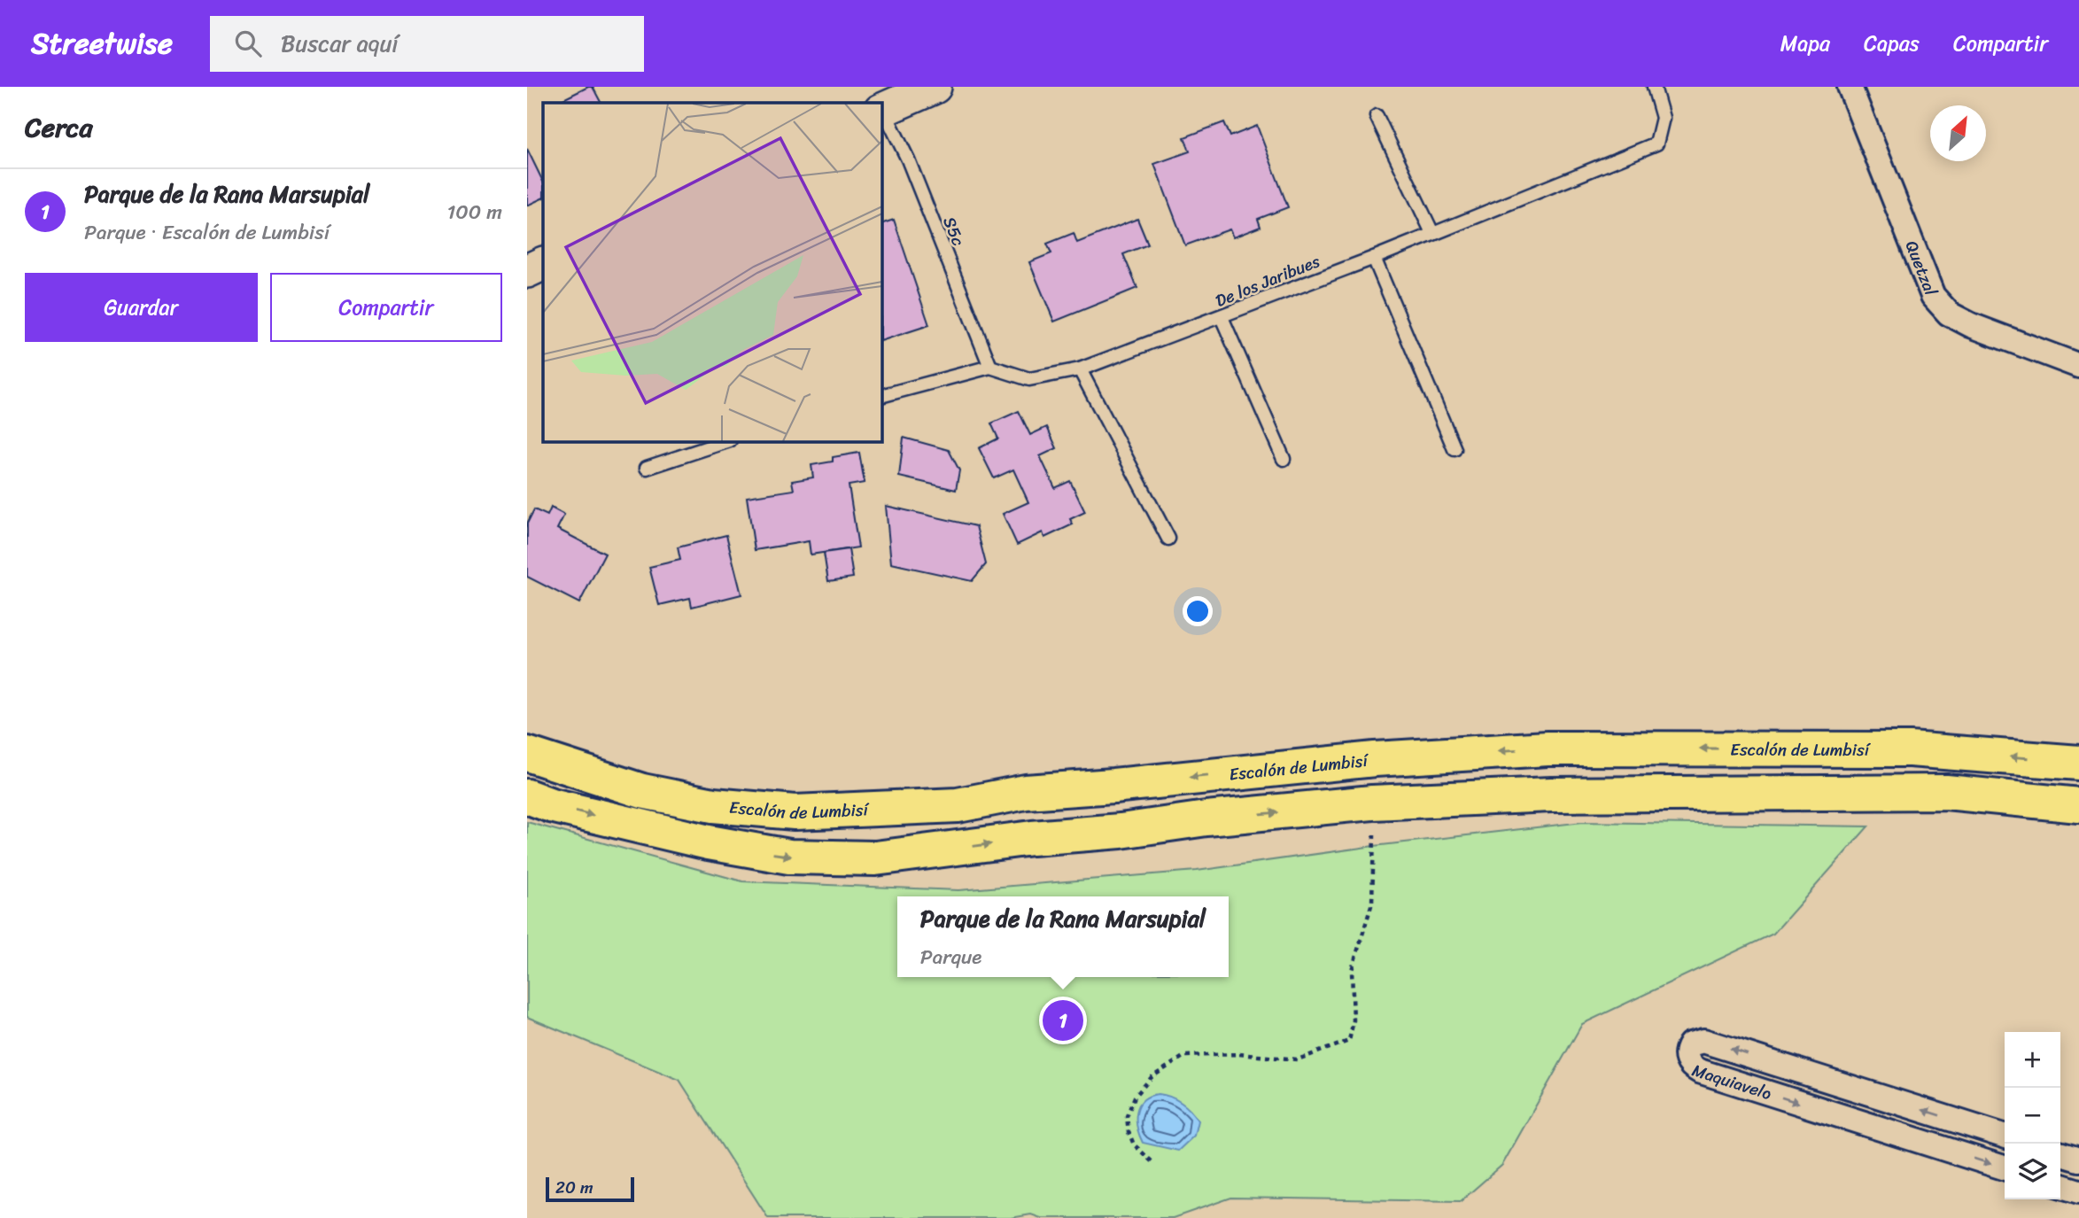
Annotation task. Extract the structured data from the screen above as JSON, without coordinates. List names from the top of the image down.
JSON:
{
  "streets": {
    "main road": ["Escalón de Lumbisí"],
    "street": ["Quetzal", "Maquiavelo"],
    "lane": ["S5c", "De los Jaribues"]
  },
  "crossings": [
    ["S5c", "De los Jaribues"]
  ],
  "scale_bar": "20 m",
  "north": "top right",
  "page": {
    "header": "Streetwise",
    "search": "Buscar aquí",
    "nav": ["Mapa", "Capas", "Compartir"],
    "heading": "Cerca",
    "list": [
      {
        "mark": "1",
        "name": "Parque de la Rana Marsupial",
        "note": "Parque · Escalón de Lumbisí",
        "value": "100 m"
      }
    ],
    "buttons": ["Guardar", "Compartir"],
    "popup": ["Parque de la Rana Marsupial", "Parque"],
    "pins": "1",
    "map_buttons": ["+", "−"],
    "scale": "20 m"
  }
}
